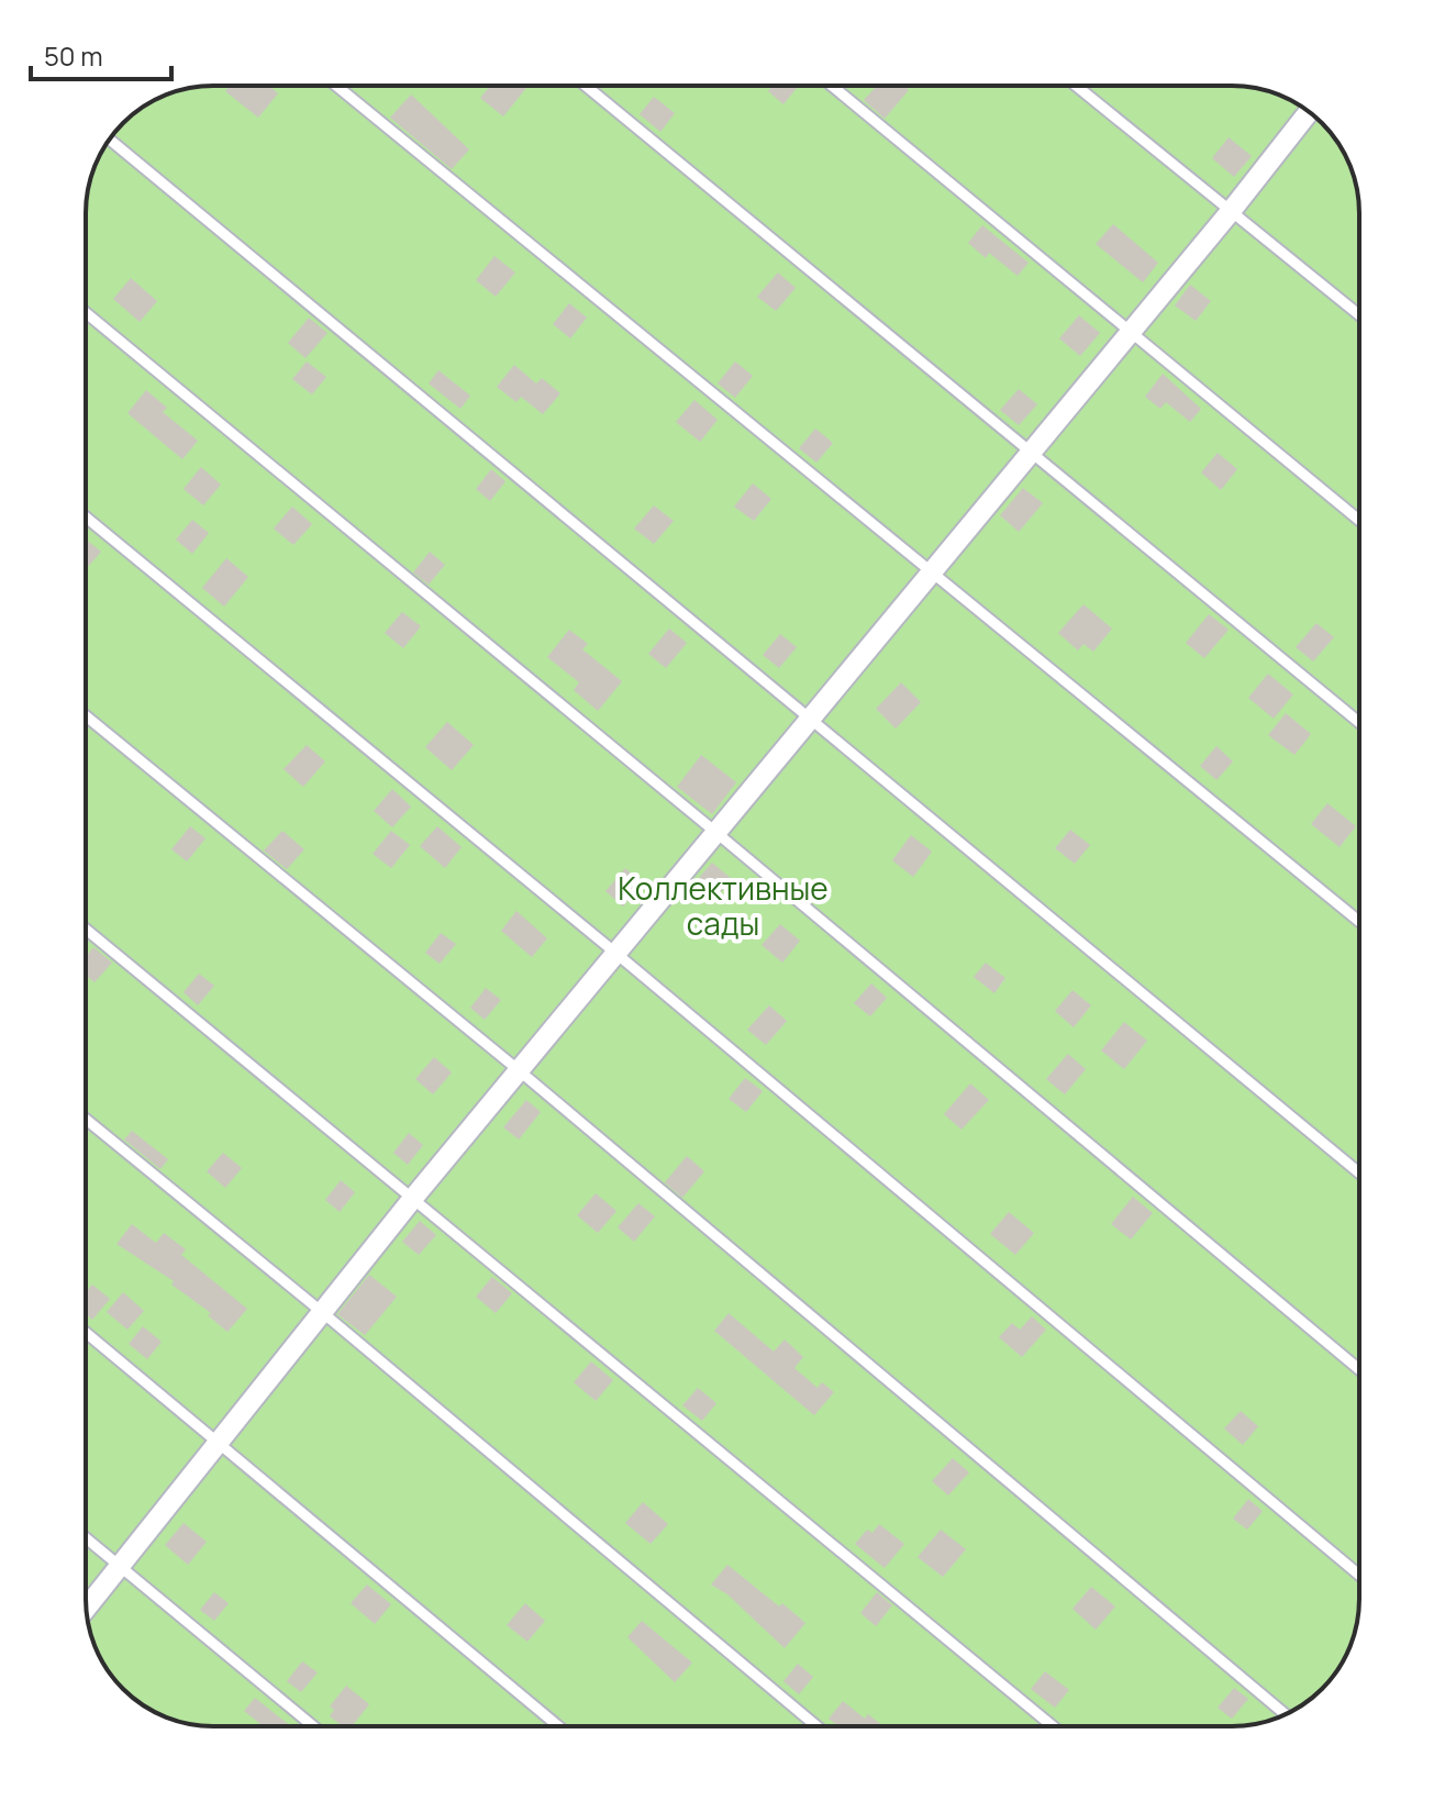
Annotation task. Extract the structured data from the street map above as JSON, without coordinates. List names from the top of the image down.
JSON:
{
  "parks": ["Коллективные сады"],
  "scale_bar": "50 m"
}
